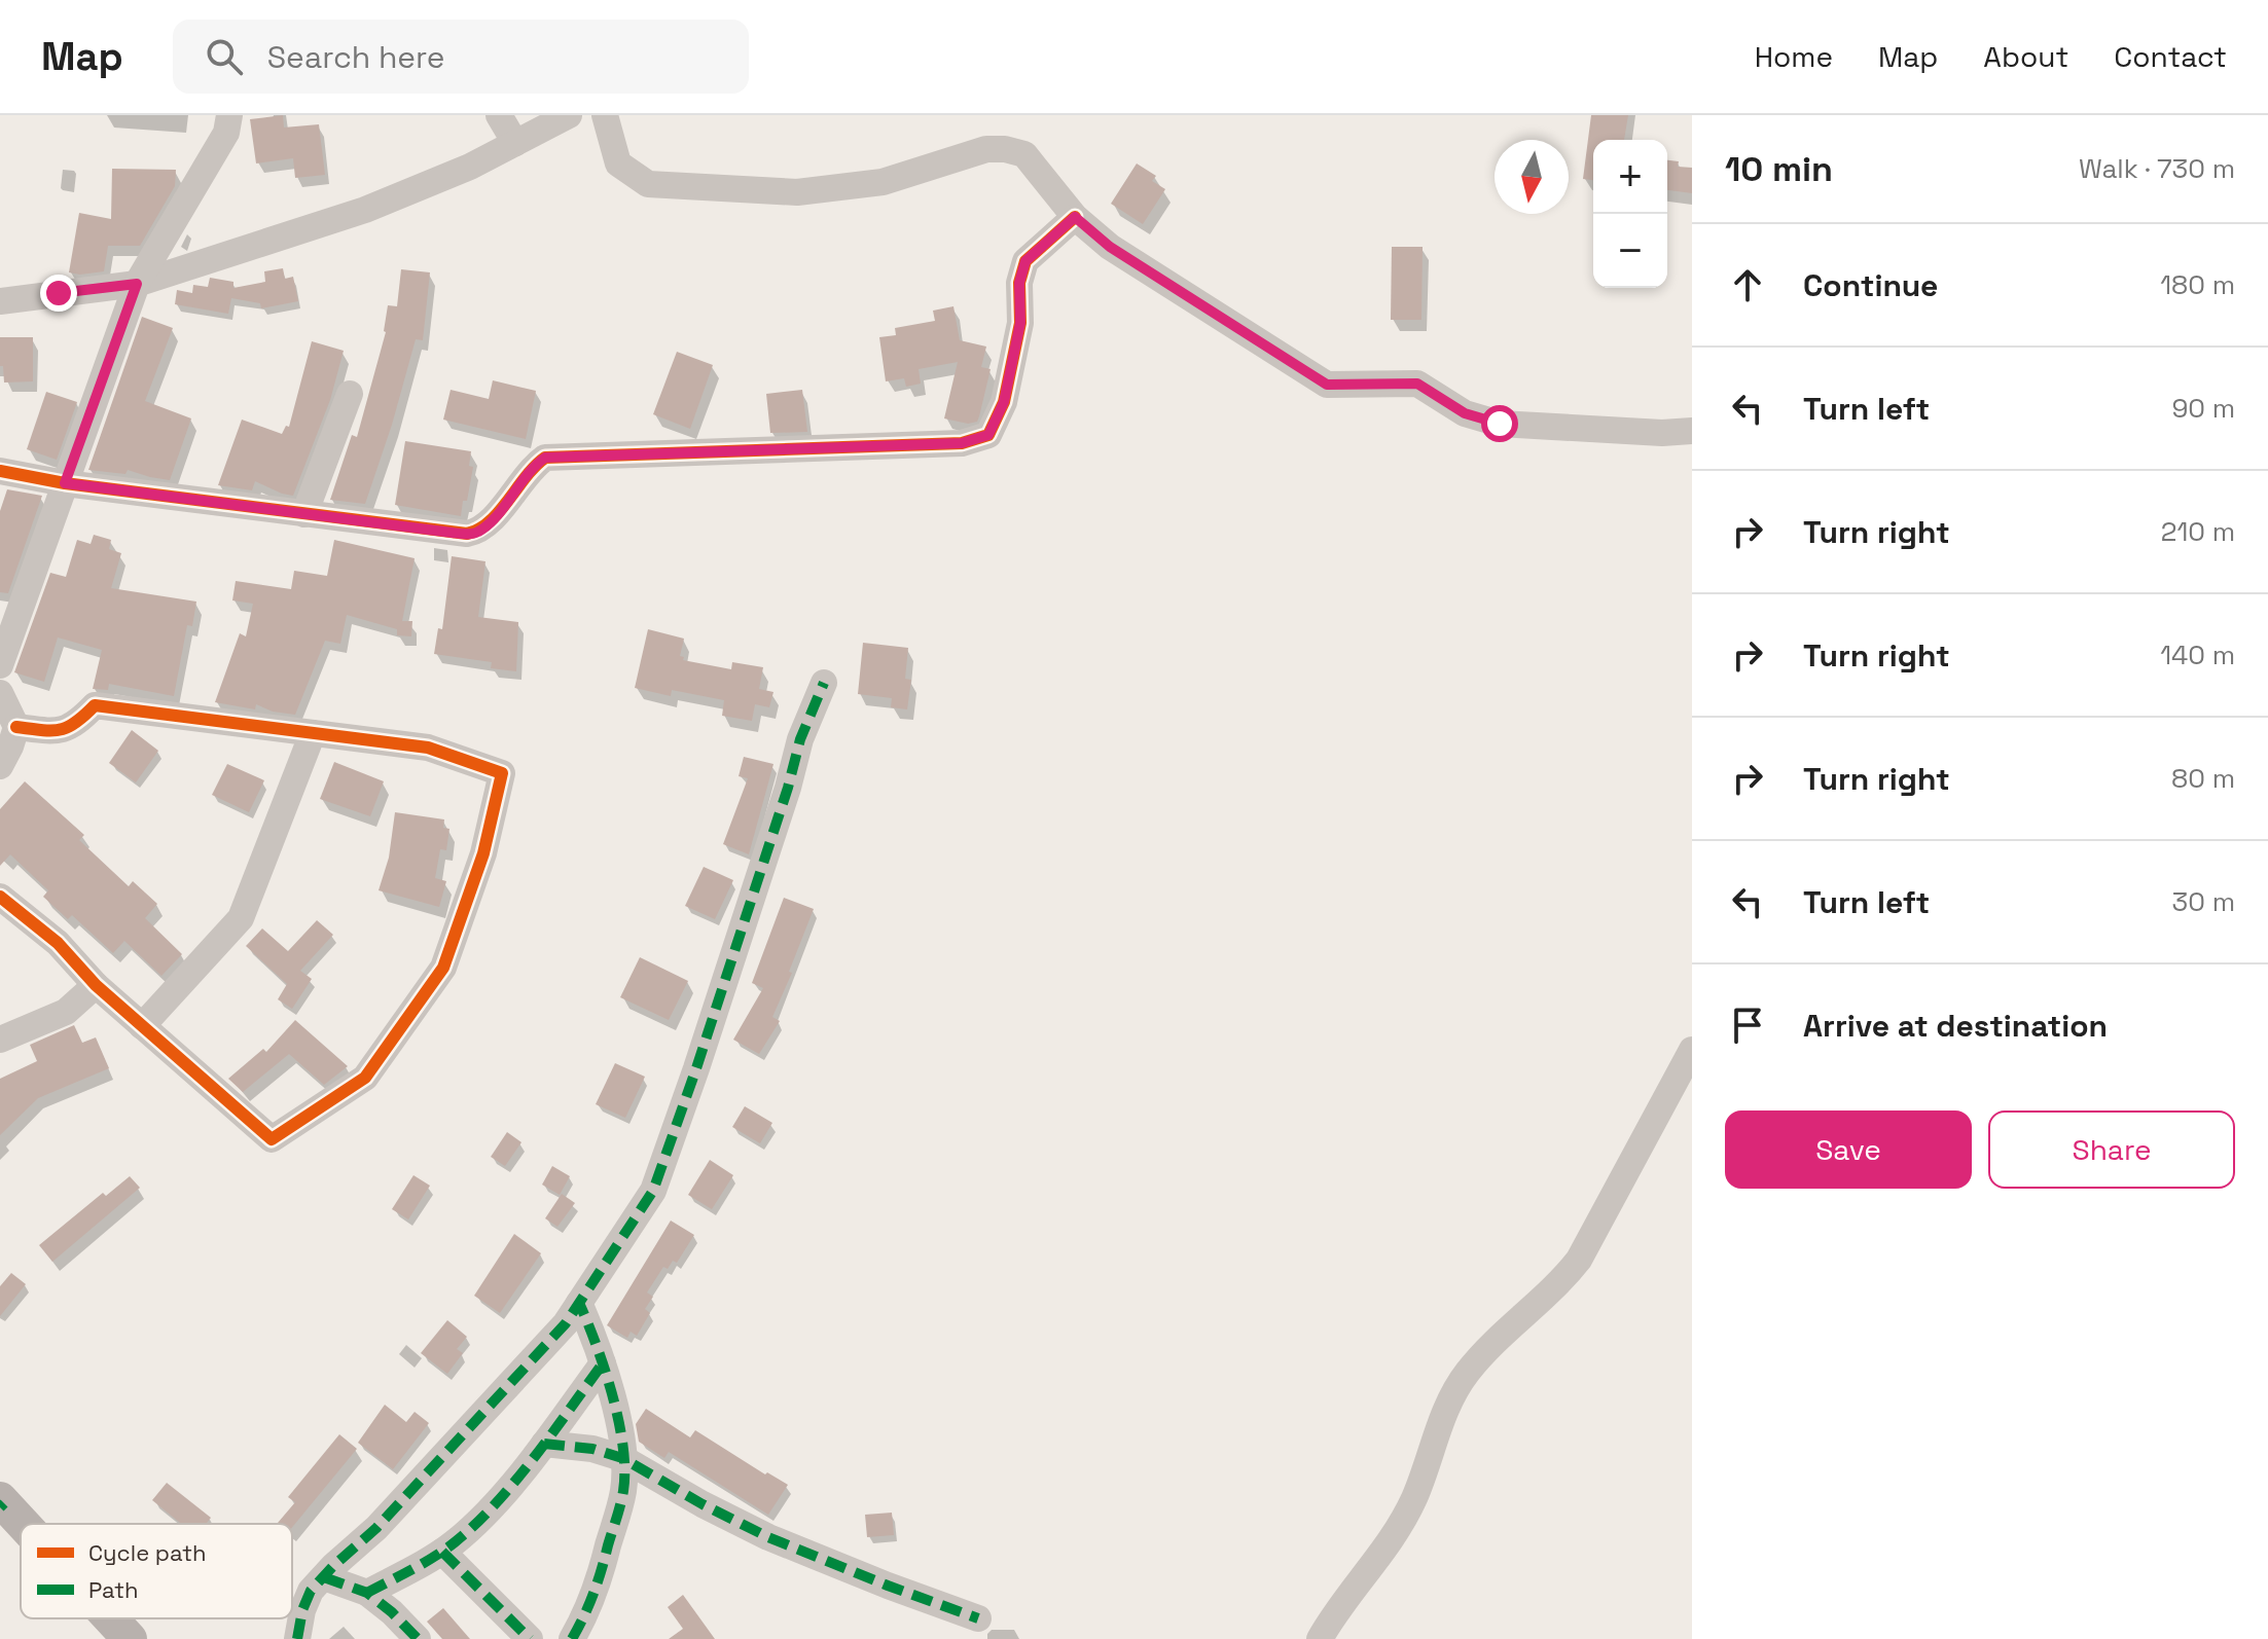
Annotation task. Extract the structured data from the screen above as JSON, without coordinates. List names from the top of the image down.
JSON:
{
  "legend": ["Cycle path", "Path"],
  "north": "bottom",
  "page": {
    "header": "Map",
    "search": "Search here",
    "nav": [
      "Home",
      "Map",
      "About",
      "Contact"
    ],
    "heading": ["10 min", "Walk · 730 m"],
    "map_buttons": ["+", "−"],
    "list": [
      ["Continue", "180 m"],
      ["Turn left", "90 m"],
      ["Turn right", "210 m"],
      ["Turn right", "140 m"],
      ["Turn right", "80 m"],
      ["Turn left", "30 m"],
      "Arrive at destination"
    ],
    "buttons": ["Save", "Share"]
  }
}
